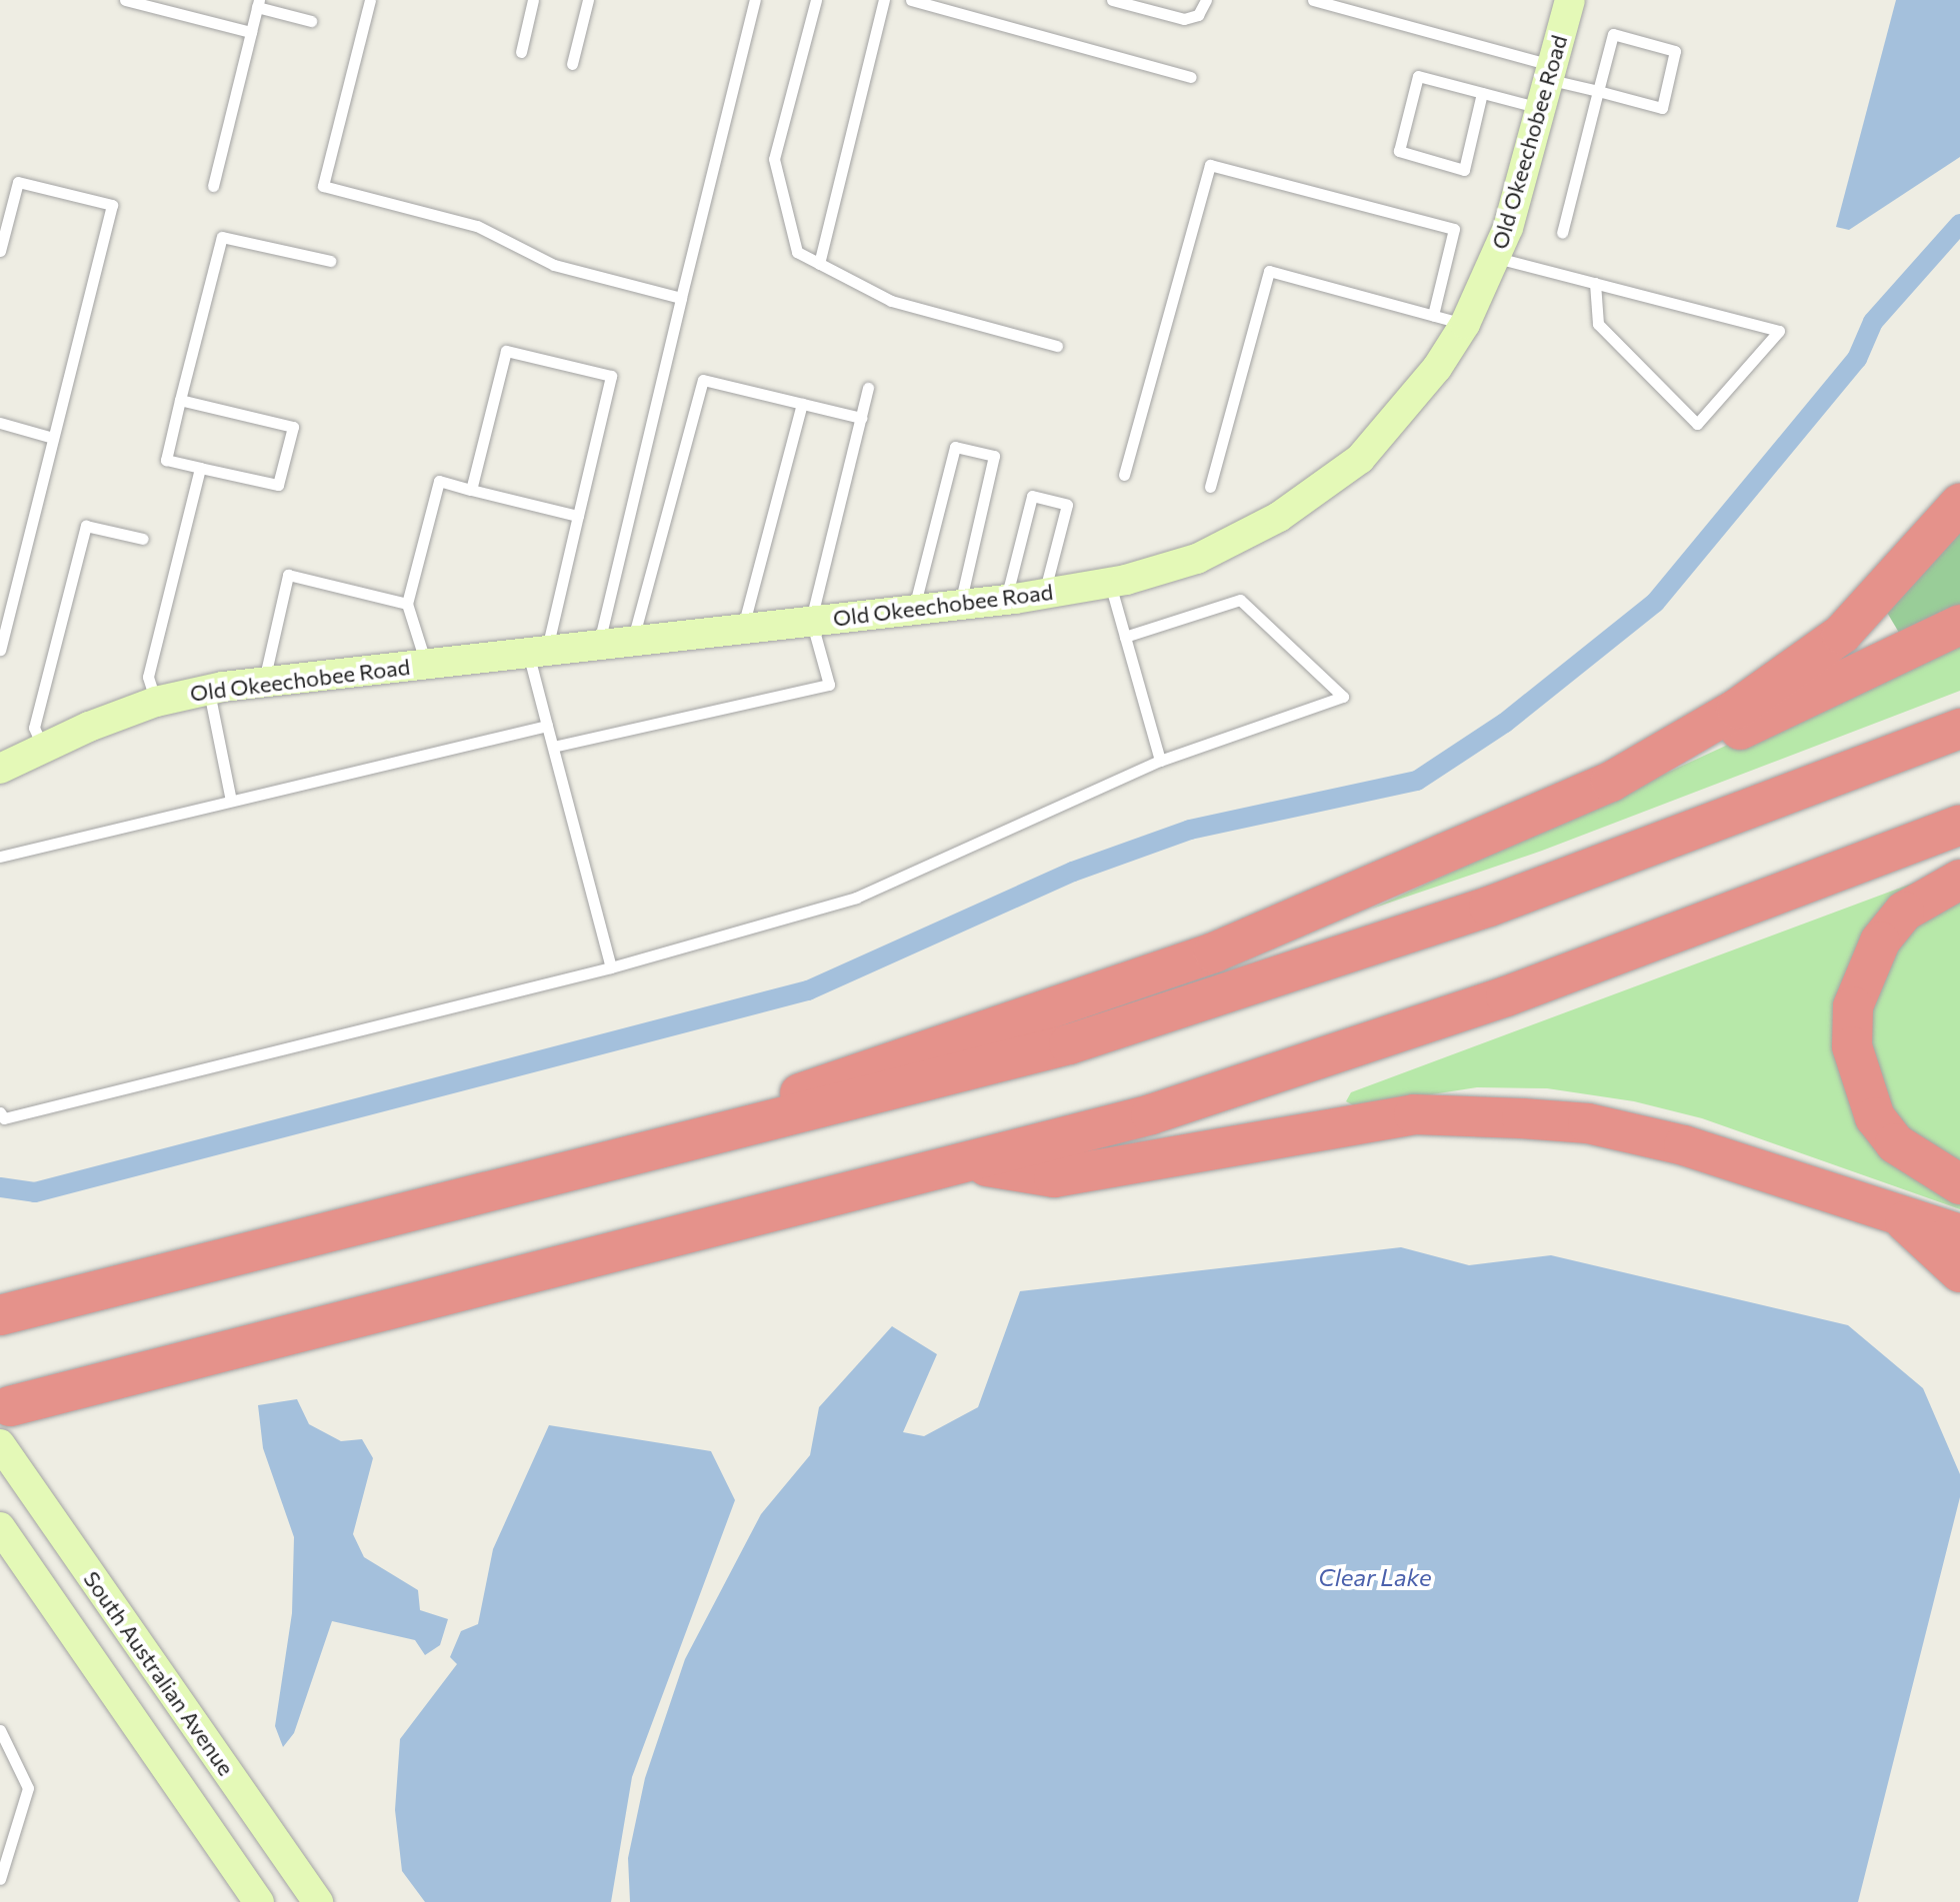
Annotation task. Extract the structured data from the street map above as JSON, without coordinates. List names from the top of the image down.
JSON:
{
  "streets": {
    "street": ["Old Okeechobee Road", "South Australian Avenue"]
  },
  "water": ["Clear Lake"]
}
